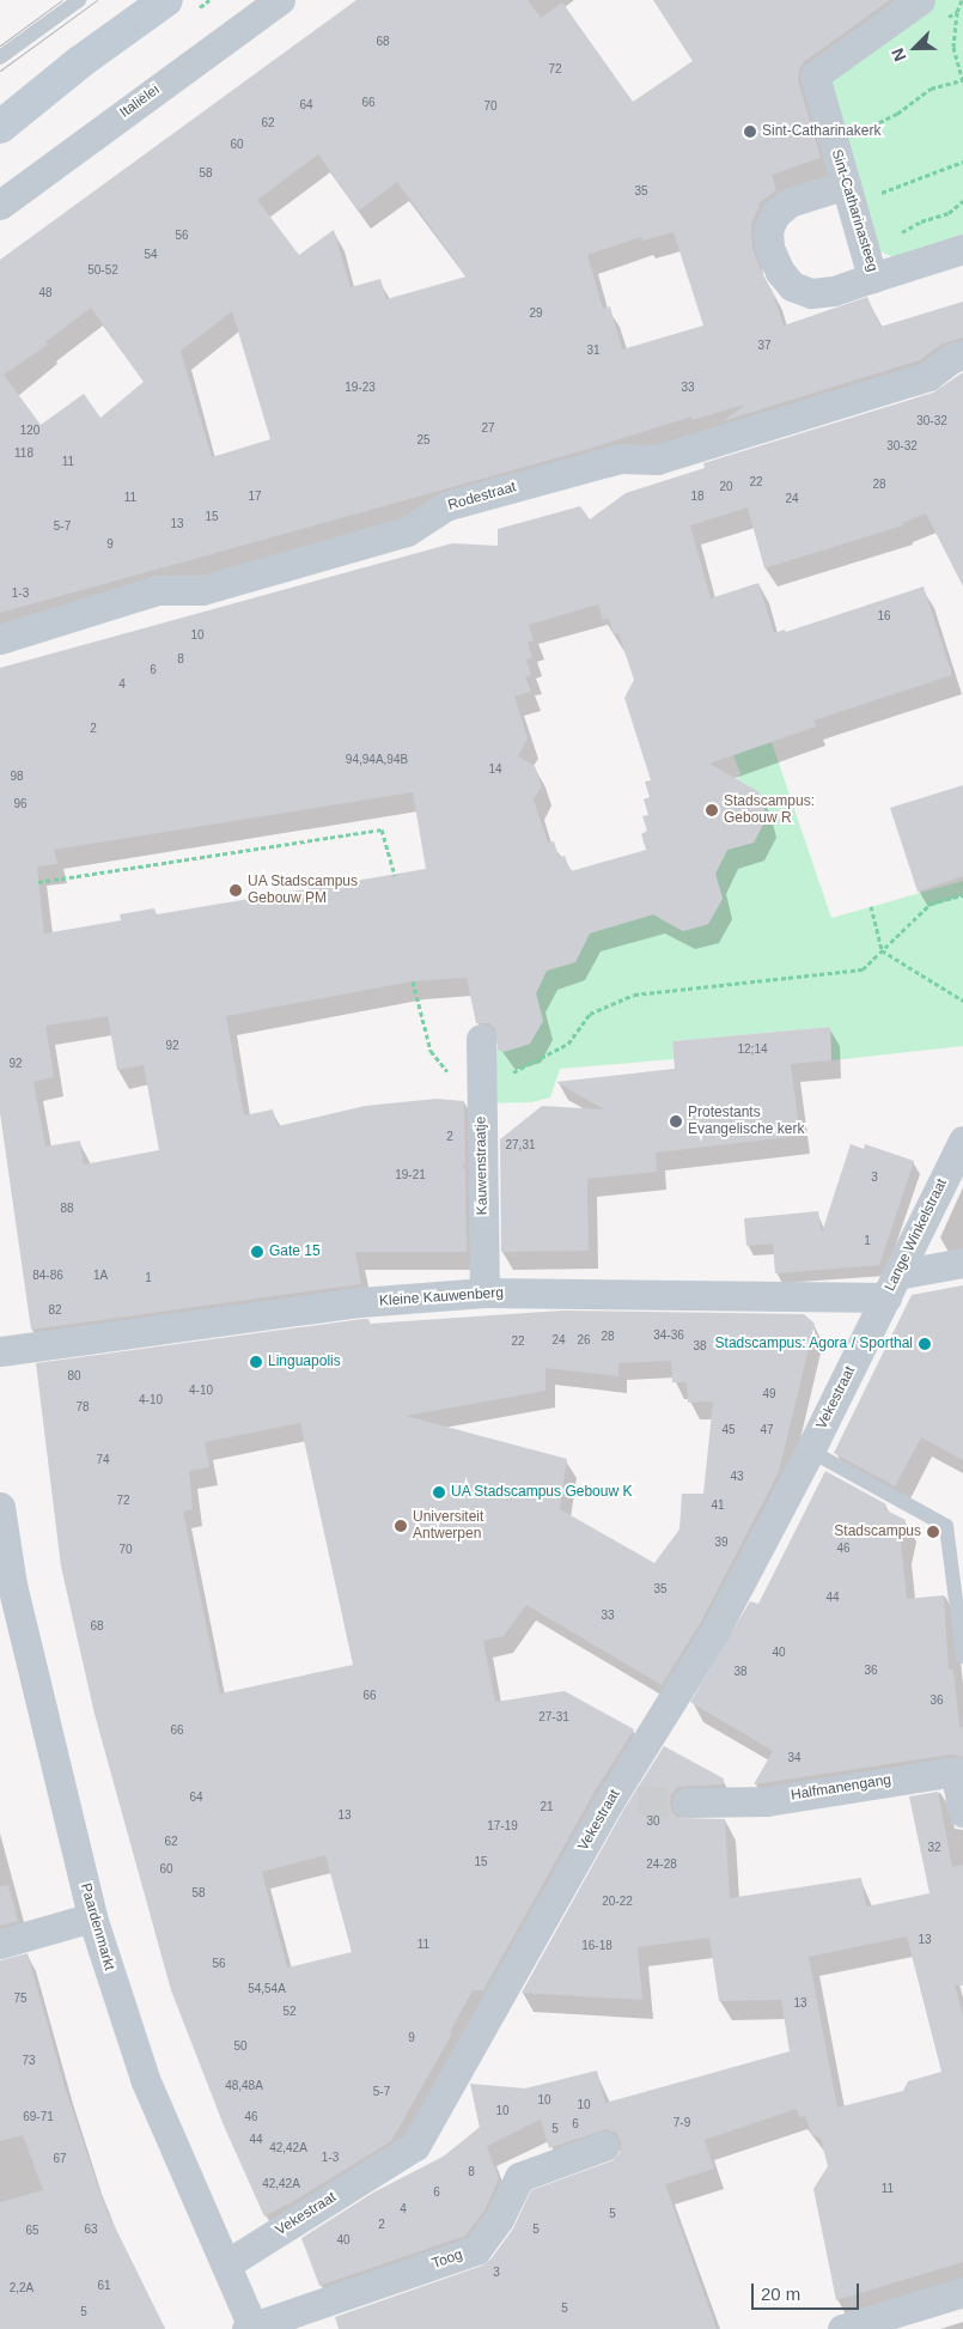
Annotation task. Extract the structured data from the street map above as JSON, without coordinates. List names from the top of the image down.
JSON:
{
  "streets": {
    "street": [
      "Italiëlei",
      "Sint-Catharinasteeg",
      "Rodestraat",
      "Kauwenstraatje",
      "Lange Winkelstraat",
      "Kleine Kauwenberg",
      "Vekestraat",
      "Halfmanengang",
      "Paardenmarkt",
      "Toog"
    ]
  },
  "crossings": [
    ["Kauwenstraatje", "Kleine Kauwenberg"],
    ["Lange Winkelstraat", "Kleine Kauwenberg"],
    ["Lange Winkelstraat", "Vekestraat"],
    ["Kleine Kauwenberg", "Vekestraat"],
    ["Vekestraat", "Paardenmarkt"],
    ["Paardenmarkt", "Toog"]
  ],
  "places": [
    "Sint-Catharinakerk",
    "Stadscampus: Gebouw R",
    "UA Stadscampus Gebouw PM",
    "Protestants Evangelische kerk",
    "Gate 15",
    "Stadscampus: Agora / Sporthal",
    "Linguapolis",
    "UA Stadscampus Gebouw K",
    "Universiteit Antwerpen",
    "Stadscampus"
  ],
  "house_numbers": [
    "68",
    "72",
    "66",
    "64",
    "70",
    "62",
    "60",
    "58",
    "35",
    "56",
    "54",
    "50-52",
    "48",
    "29",
    "37",
    "31",
    "19-23",
    "33",
    "30-32",
    "27",
    "120",
    "25",
    "30-32",
    "118",
    "11",
    "22",
    "28",
    "20",
    "17",
    "18",
    "11",
    "24",
    "15",
    "13",
    "5-7",
    "9",
    "1-3",
    "16",
    "10",
    "8",
    "6",
    "4",
    "2",
    "94,94A,94B",
    "14",
    "98",
    "96",
    "92",
    "12;14",
    "92",
    "2",
    "27,31",
    "19-21",
    "3",
    "88",
    "1",
    "84-86",
    "1A",
    "1",
    "82",
    "34-36",
    "28",
    "24",
    "26",
    "22",
    "38",
    "80",
    "4-10",
    "49",
    "4-10",
    "78",
    "45",
    "47",
    "74",
    "43",
    "72",
    "41",
    "39",
    "46",
    "70",
    "35",
    "44",
    "33",
    "68",
    "40",
    "36",
    "38",
    "66",
    "36",
    "27-31",
    "66",
    "34",
    "64",
    "21",
    "13",
    "30",
    "17-19",
    "62",
    "32",
    "15",
    "24-28",
    "60",
    "58",
    "20-22",
    "13",
    "11",
    "16-18",
    "56",
    "54,54A",
    "75",
    "13",
    "52",
    "9",
    "50",
    "73",
    "48,48A",
    "5-7",
    "10",
    "10",
    "10",
    "69-71",
    "46",
    "7-9",
    "6",
    "5",
    "44",
    "42,42A",
    "1-3",
    "67",
    "8",
    "42,42A",
    "11",
    "6",
    "4",
    "5",
    "2",
    "63",
    "5",
    "65",
    "40",
    "3",
    "61",
    "2,2A",
    "5",
    "5"
  ],
  "scale_bar": "20 m",
  "north": "bottom left"
}
